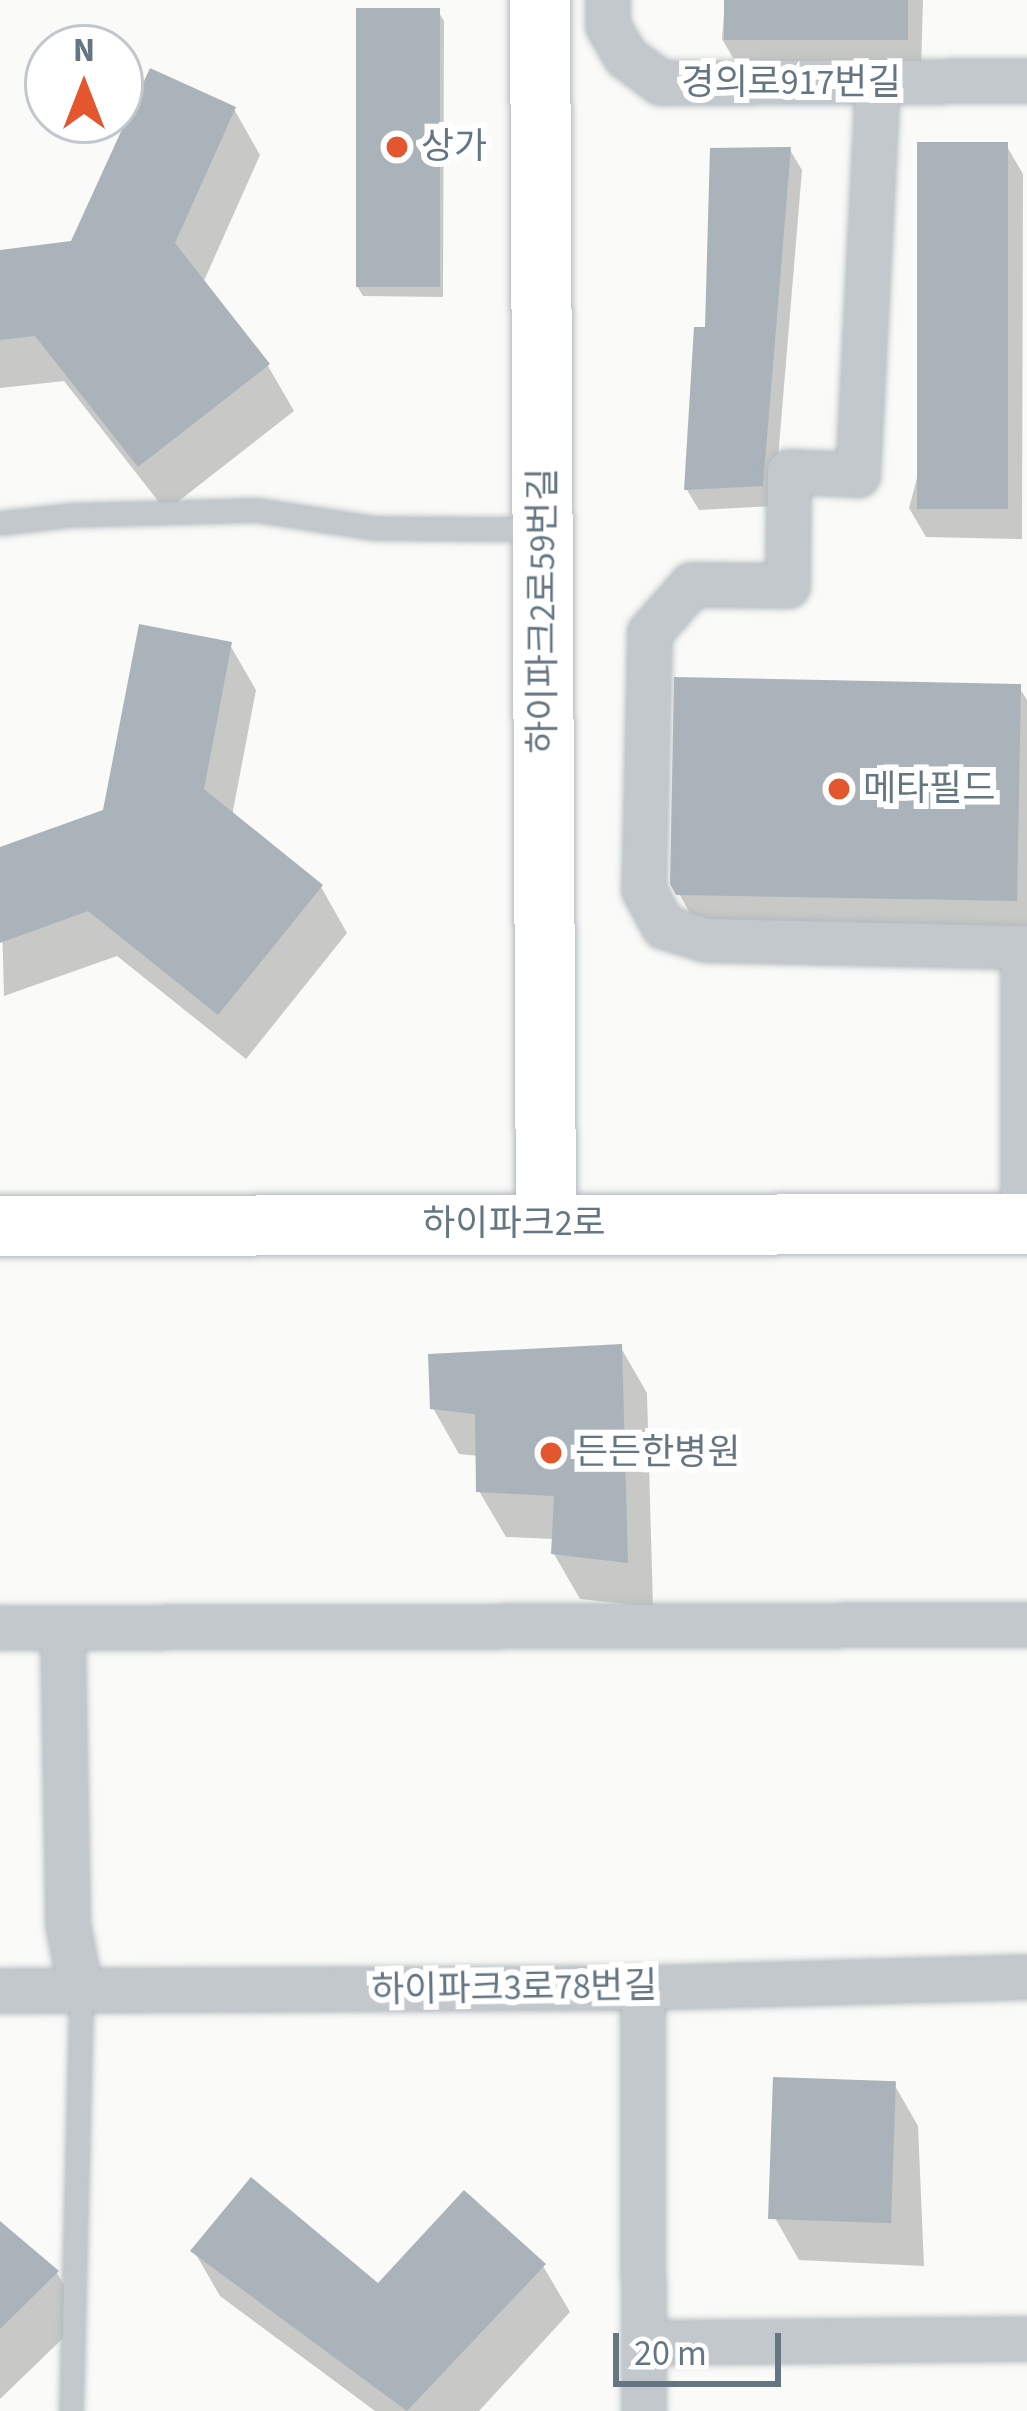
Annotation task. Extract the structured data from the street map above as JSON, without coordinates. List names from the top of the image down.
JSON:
{
  "streets": {
    "street": [
      "경의로917번길",
      "하이파크2로59번길",
      "하이파크2로",
      "하이파크3로78번길"
    ]
  },
  "crossings": [
    ["하이파크2로59번길", "하이파크2로"]
  ],
  "places": ["상가", "메타필드", "든든한병원"],
  "scale_bar": "20 m",
  "north": "top"
}
